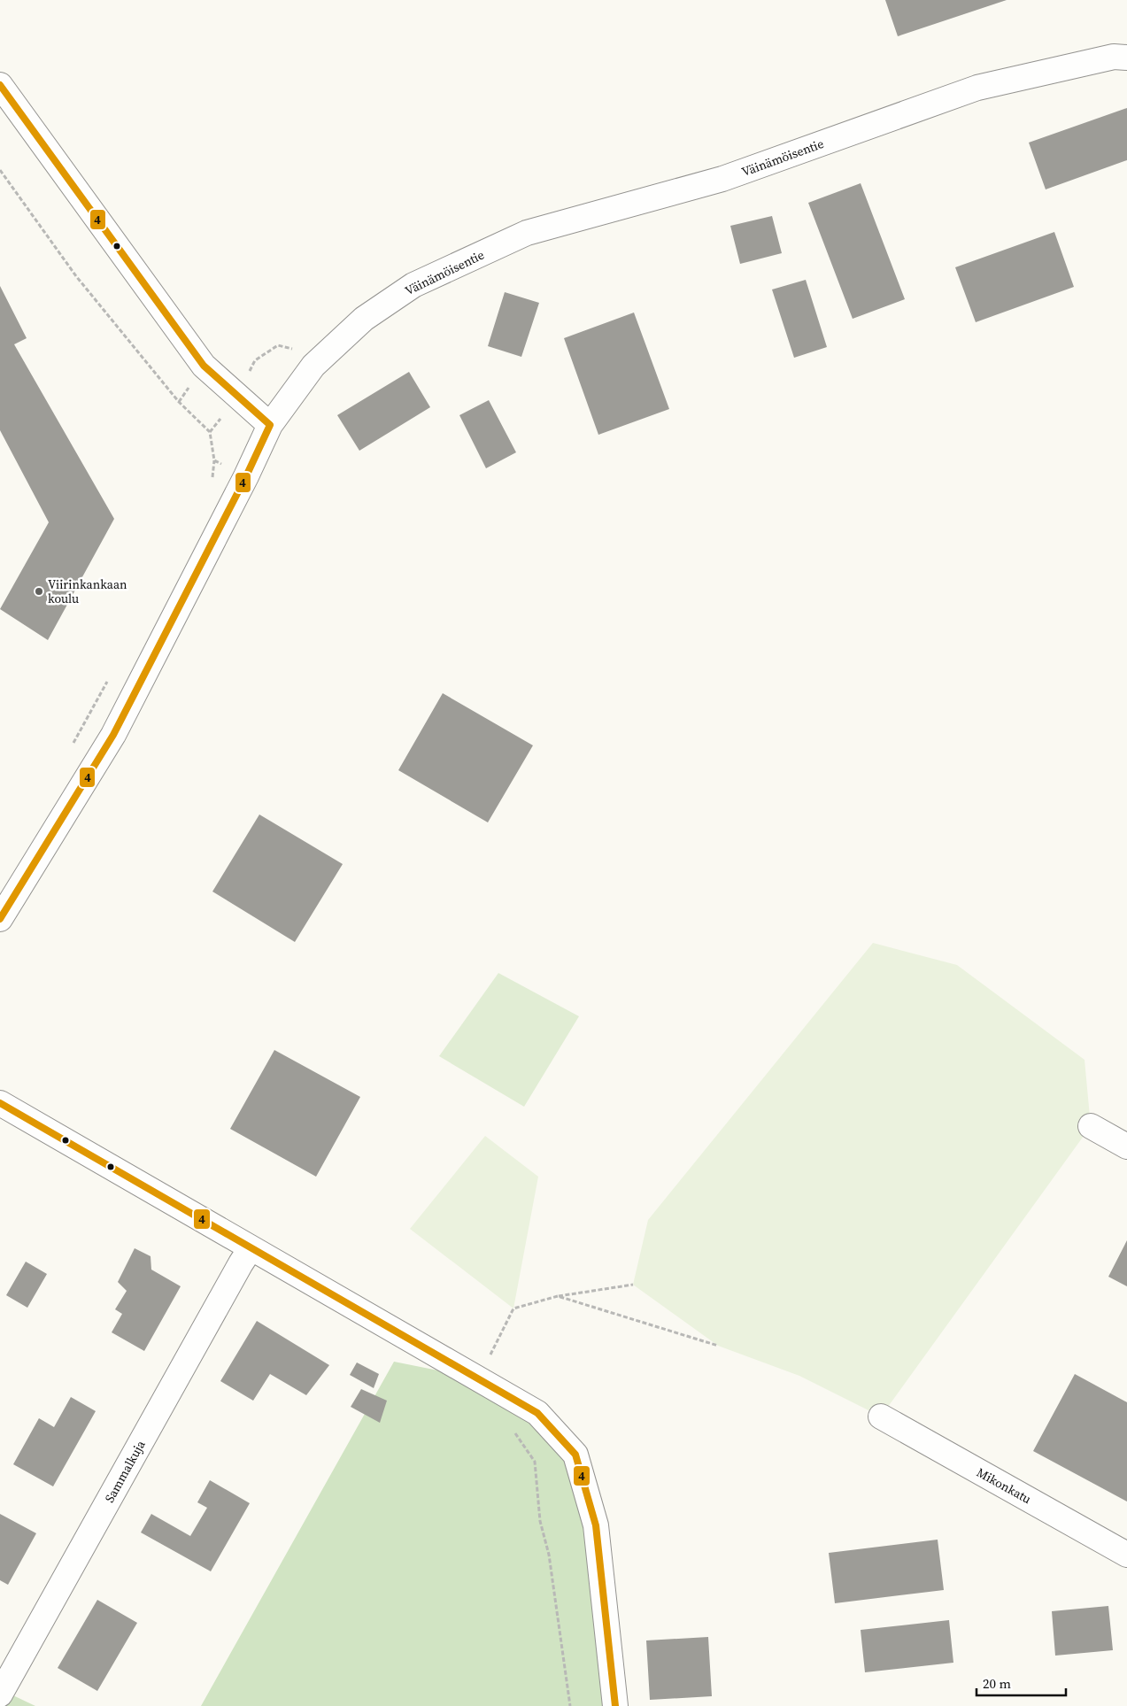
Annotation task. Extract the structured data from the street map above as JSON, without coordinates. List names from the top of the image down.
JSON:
{
  "streets": {
    "street": ["Väinämöisentie", "Sammalkuja", "Mikonkatu"]
  },
  "places": ["Viirinkankaan koulu"],
  "lines": ["transit line 4"],
  "scale_bar": "20 m"
}
